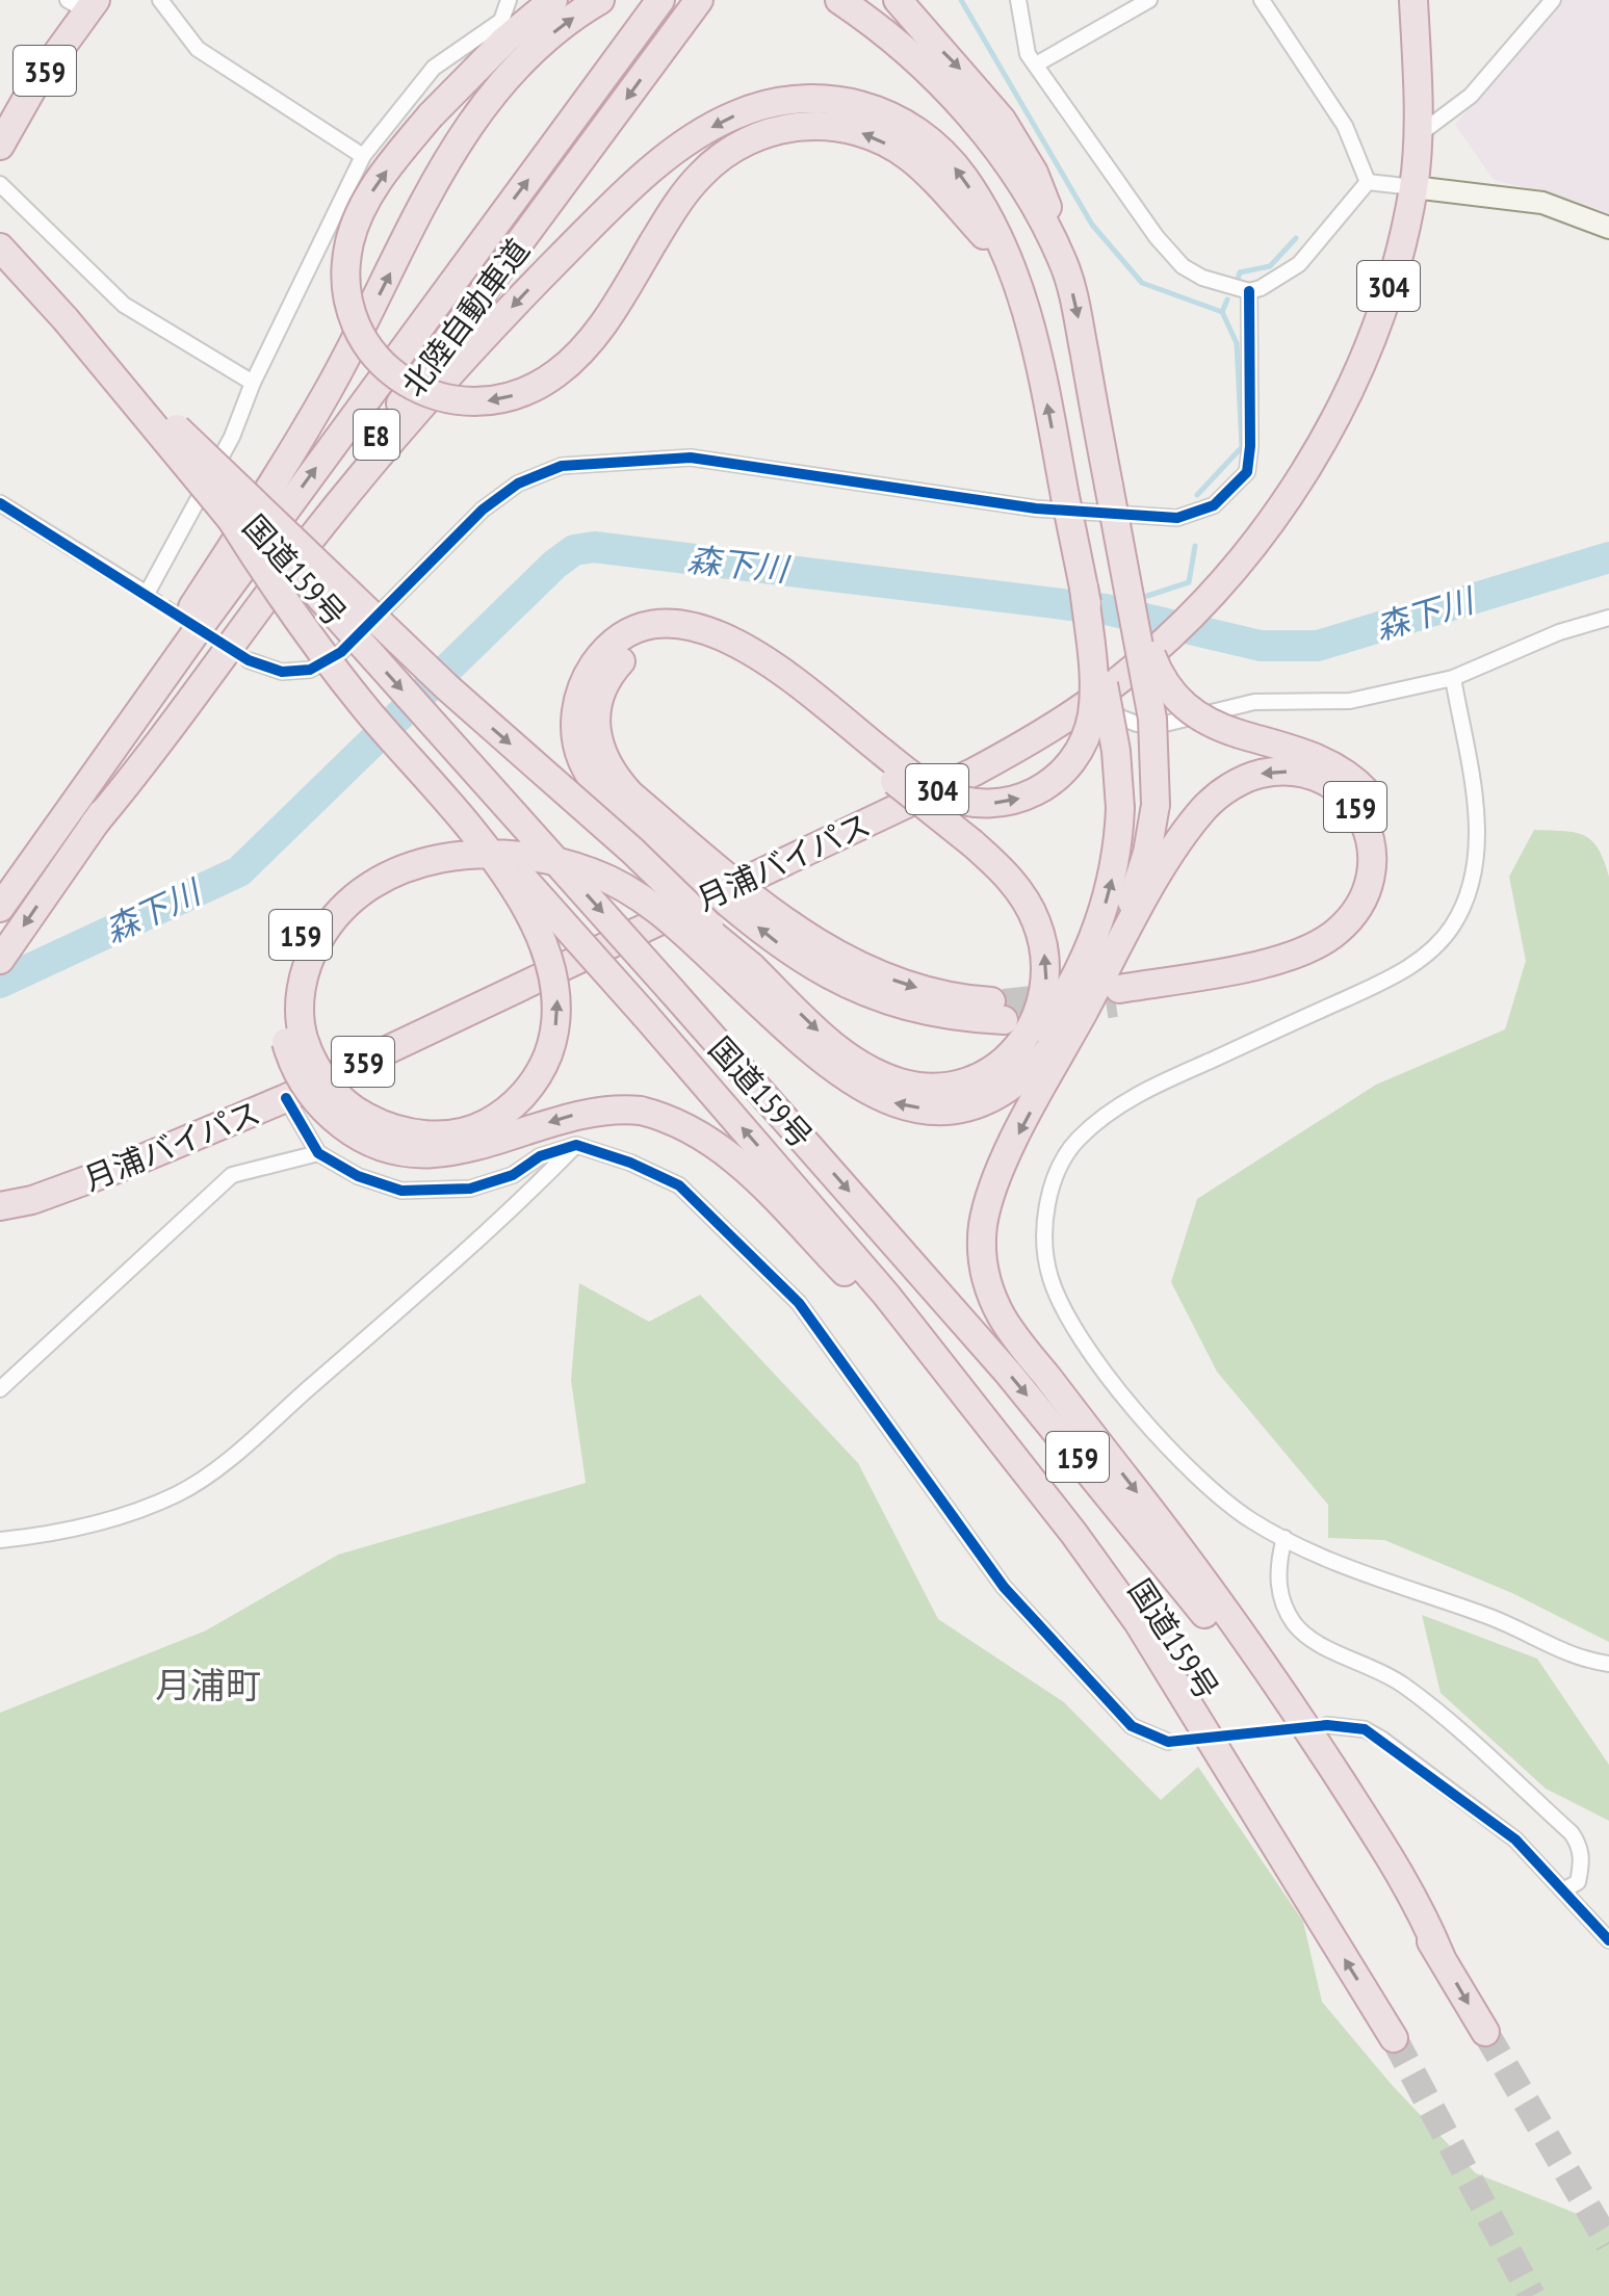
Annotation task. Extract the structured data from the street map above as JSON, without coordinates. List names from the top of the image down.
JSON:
{
  "streets": {
    "highway": [
      "359",
      "304",
      "北陸自動車道",
      "E8",
      "国道159号",
      "159",
      "月浦バイパス"
    ]
  },
  "crossings": [
    ["国道159号", "159"],
    ["159", "月浦バイパス"]
  ],
  "districts": ["月浦町"],
  "water": ["森下川"]
}
